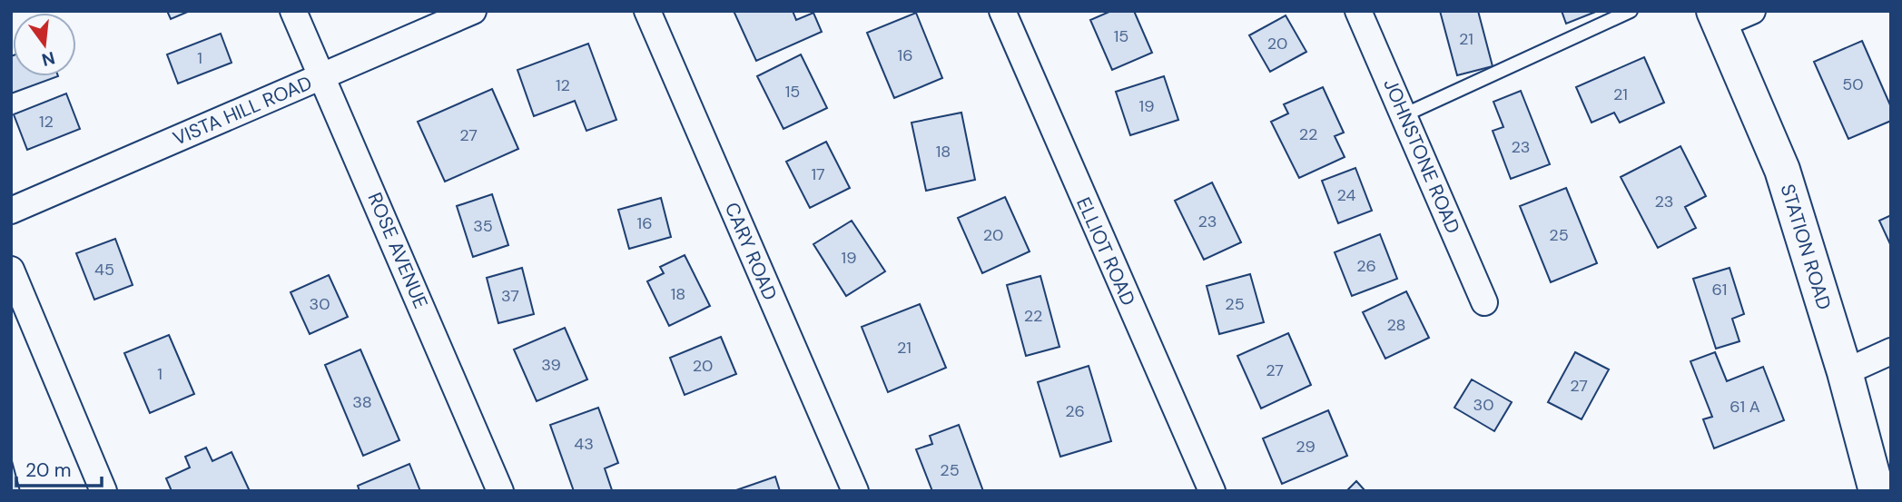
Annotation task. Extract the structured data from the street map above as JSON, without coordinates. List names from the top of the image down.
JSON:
{
  "streets": {
    "street": [
      "VISTA HILL ROAD",
      "JOHNSTONE ROAD",
      "STATION ROAD",
      "ROSE AVENUE",
      "CARY ROAD",
      "ELLIOT ROAD"
    ]
  },
  "crossings": [
    ["VISTA HILL ROAD", "ROSE AVENUE"]
  ],
  "house_numbers": [
    "15",
    "21",
    "20",
    "16",
    "1",
    "50",
    "12",
    "15",
    "21",
    "19",
    "12",
    "22",
    "27",
    "23",
    "18",
    "17",
    "24",
    "23",
    "23",
    "16",
    "35",
    "20",
    "25",
    "19",
    "26",
    "45",
    "61",
    "18",
    "37",
    "30",
    "25",
    "22",
    "28",
    "21",
    "39",
    "20",
    "27",
    "1",
    "27",
    "38",
    "30",
    "61 A",
    "26",
    "43",
    "29",
    "25"
  ],
  "scale_bar": "20 m",
  "north": "bottom"
}
